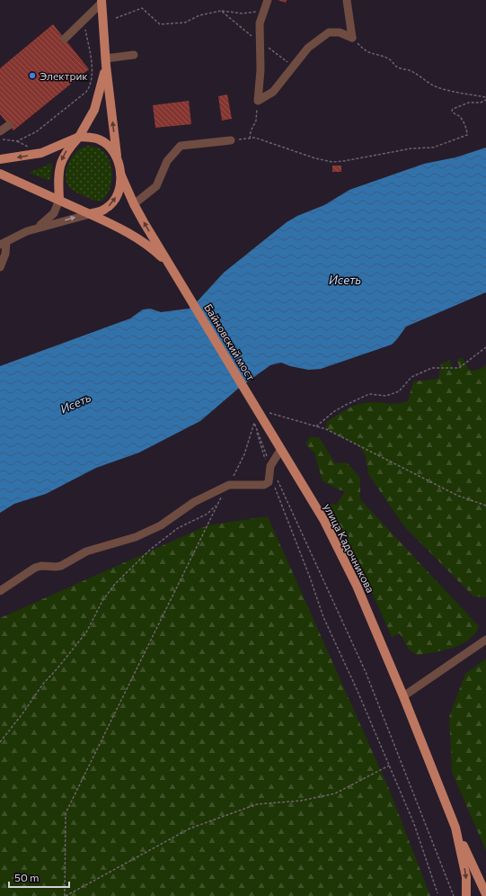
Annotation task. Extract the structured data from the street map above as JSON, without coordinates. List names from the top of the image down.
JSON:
{
  "streets": {
    "main road": ["Байновский мост", "улица Кадочникова"]
  },
  "crossings": [
    ["Байновский мост", "улица Кадочникова"]
  ],
  "water": ["Исеть"],
  "places": ["Электрик"],
  "scale_bar": "50 m"
}
